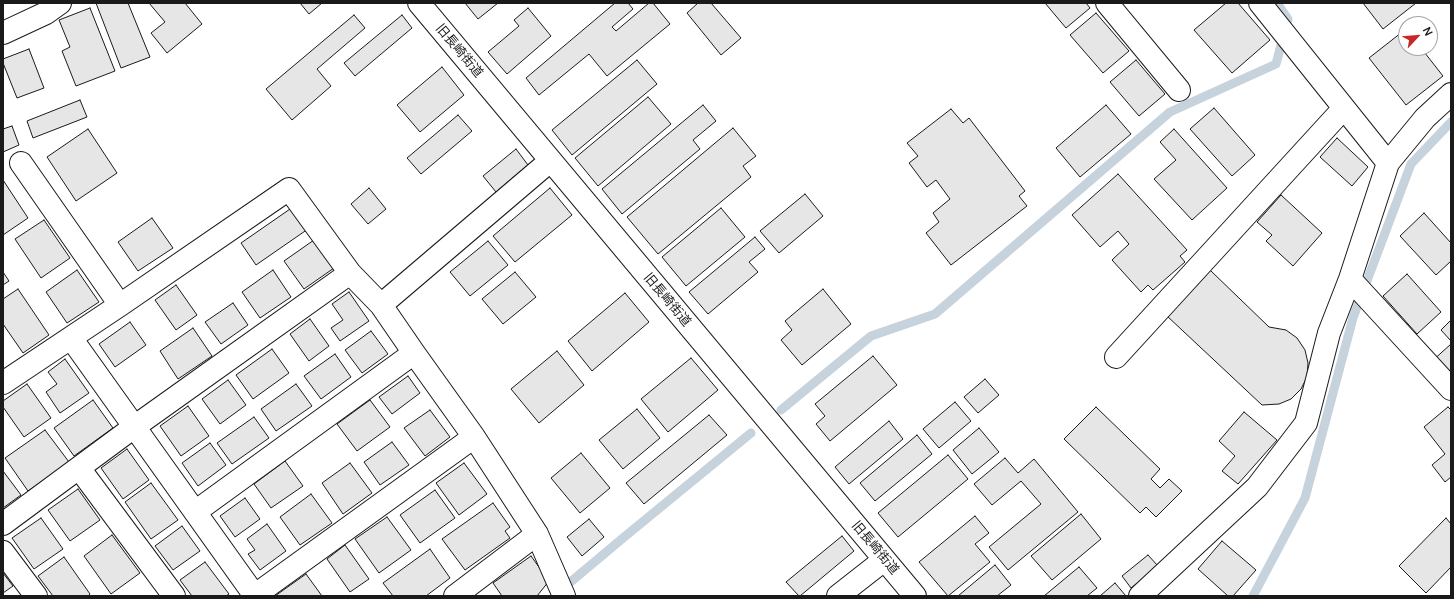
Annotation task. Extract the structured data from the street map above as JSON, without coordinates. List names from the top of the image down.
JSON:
{
  "streets": {
    "street": ["旧長崎街道"]
  },
  "north": "top right"
}
